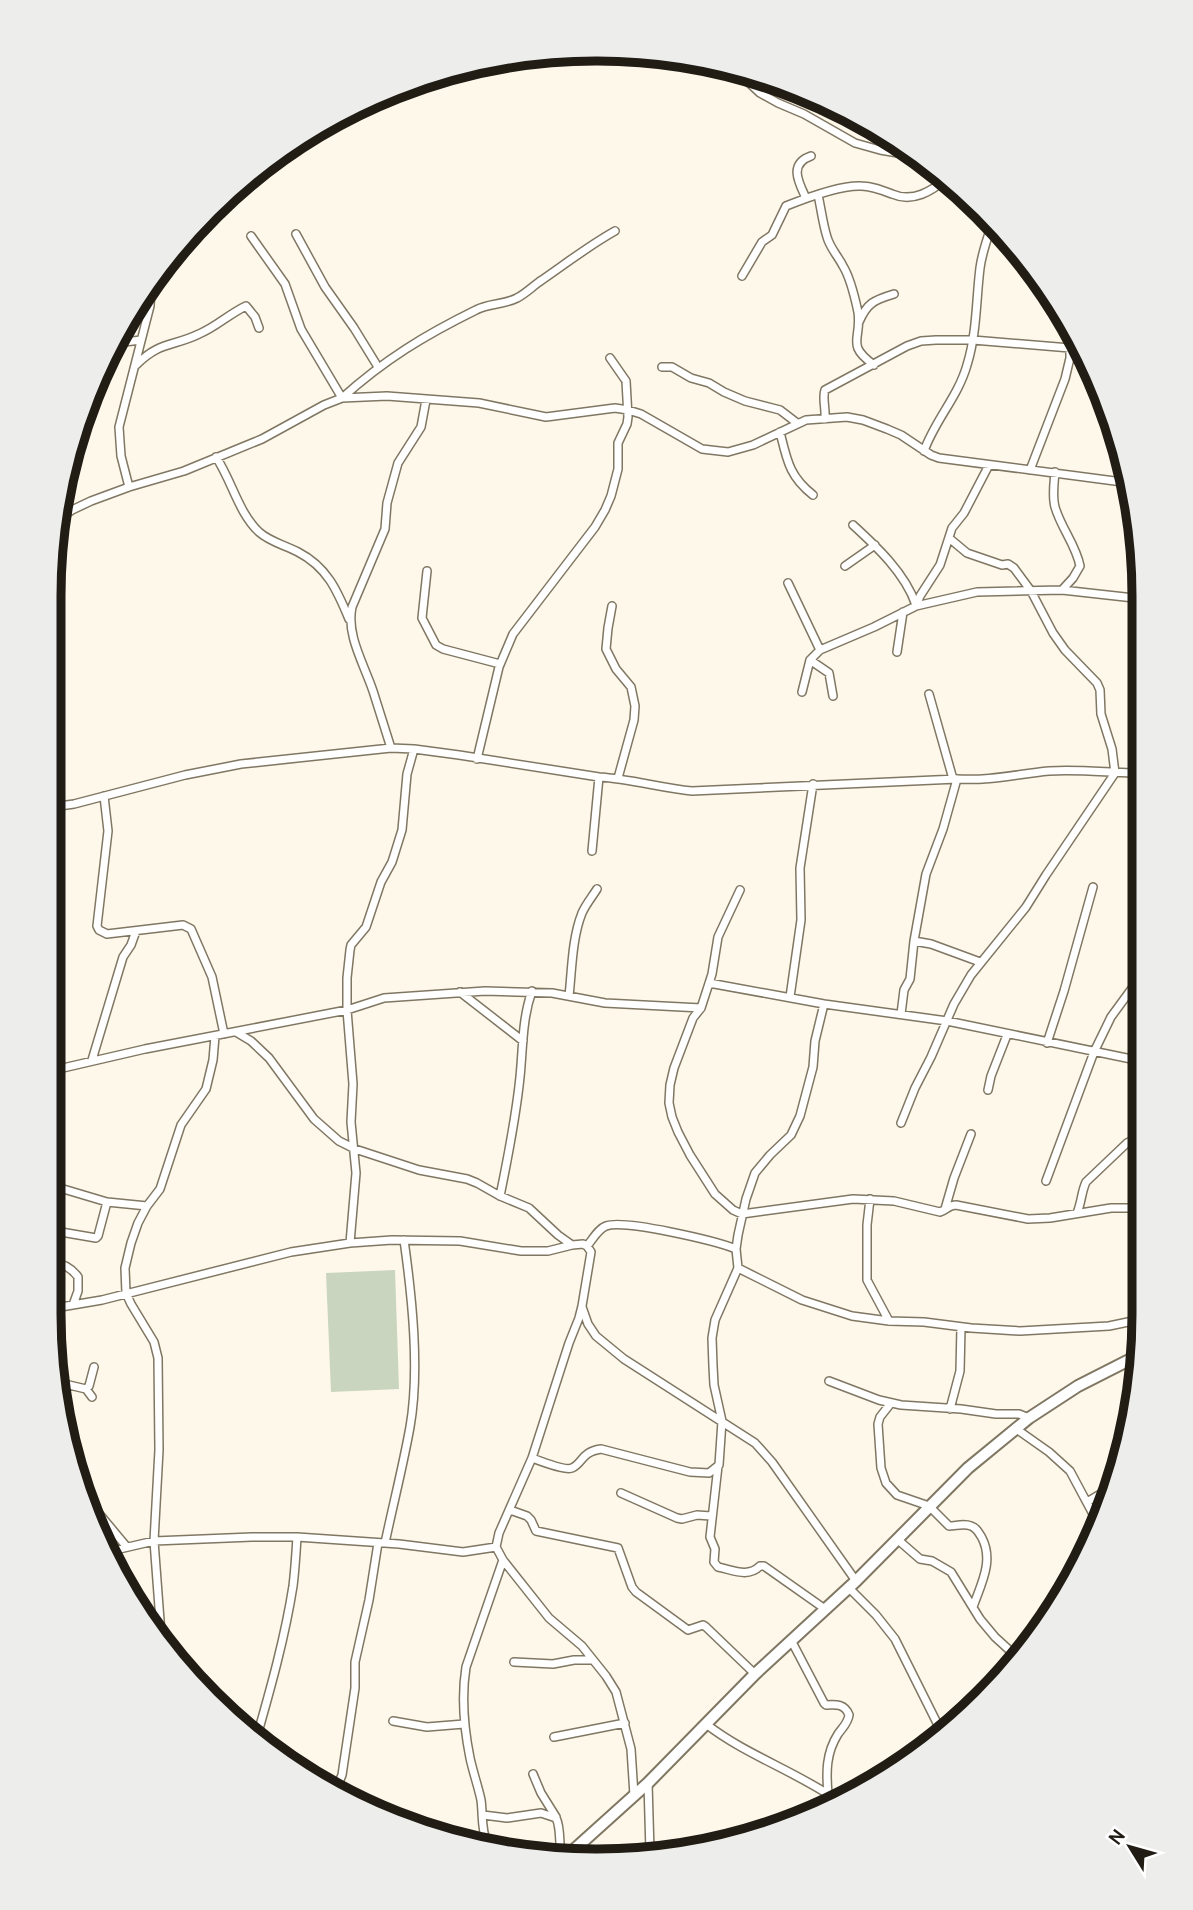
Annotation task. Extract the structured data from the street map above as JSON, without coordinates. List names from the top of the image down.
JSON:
{
  "north": "top left"
}
